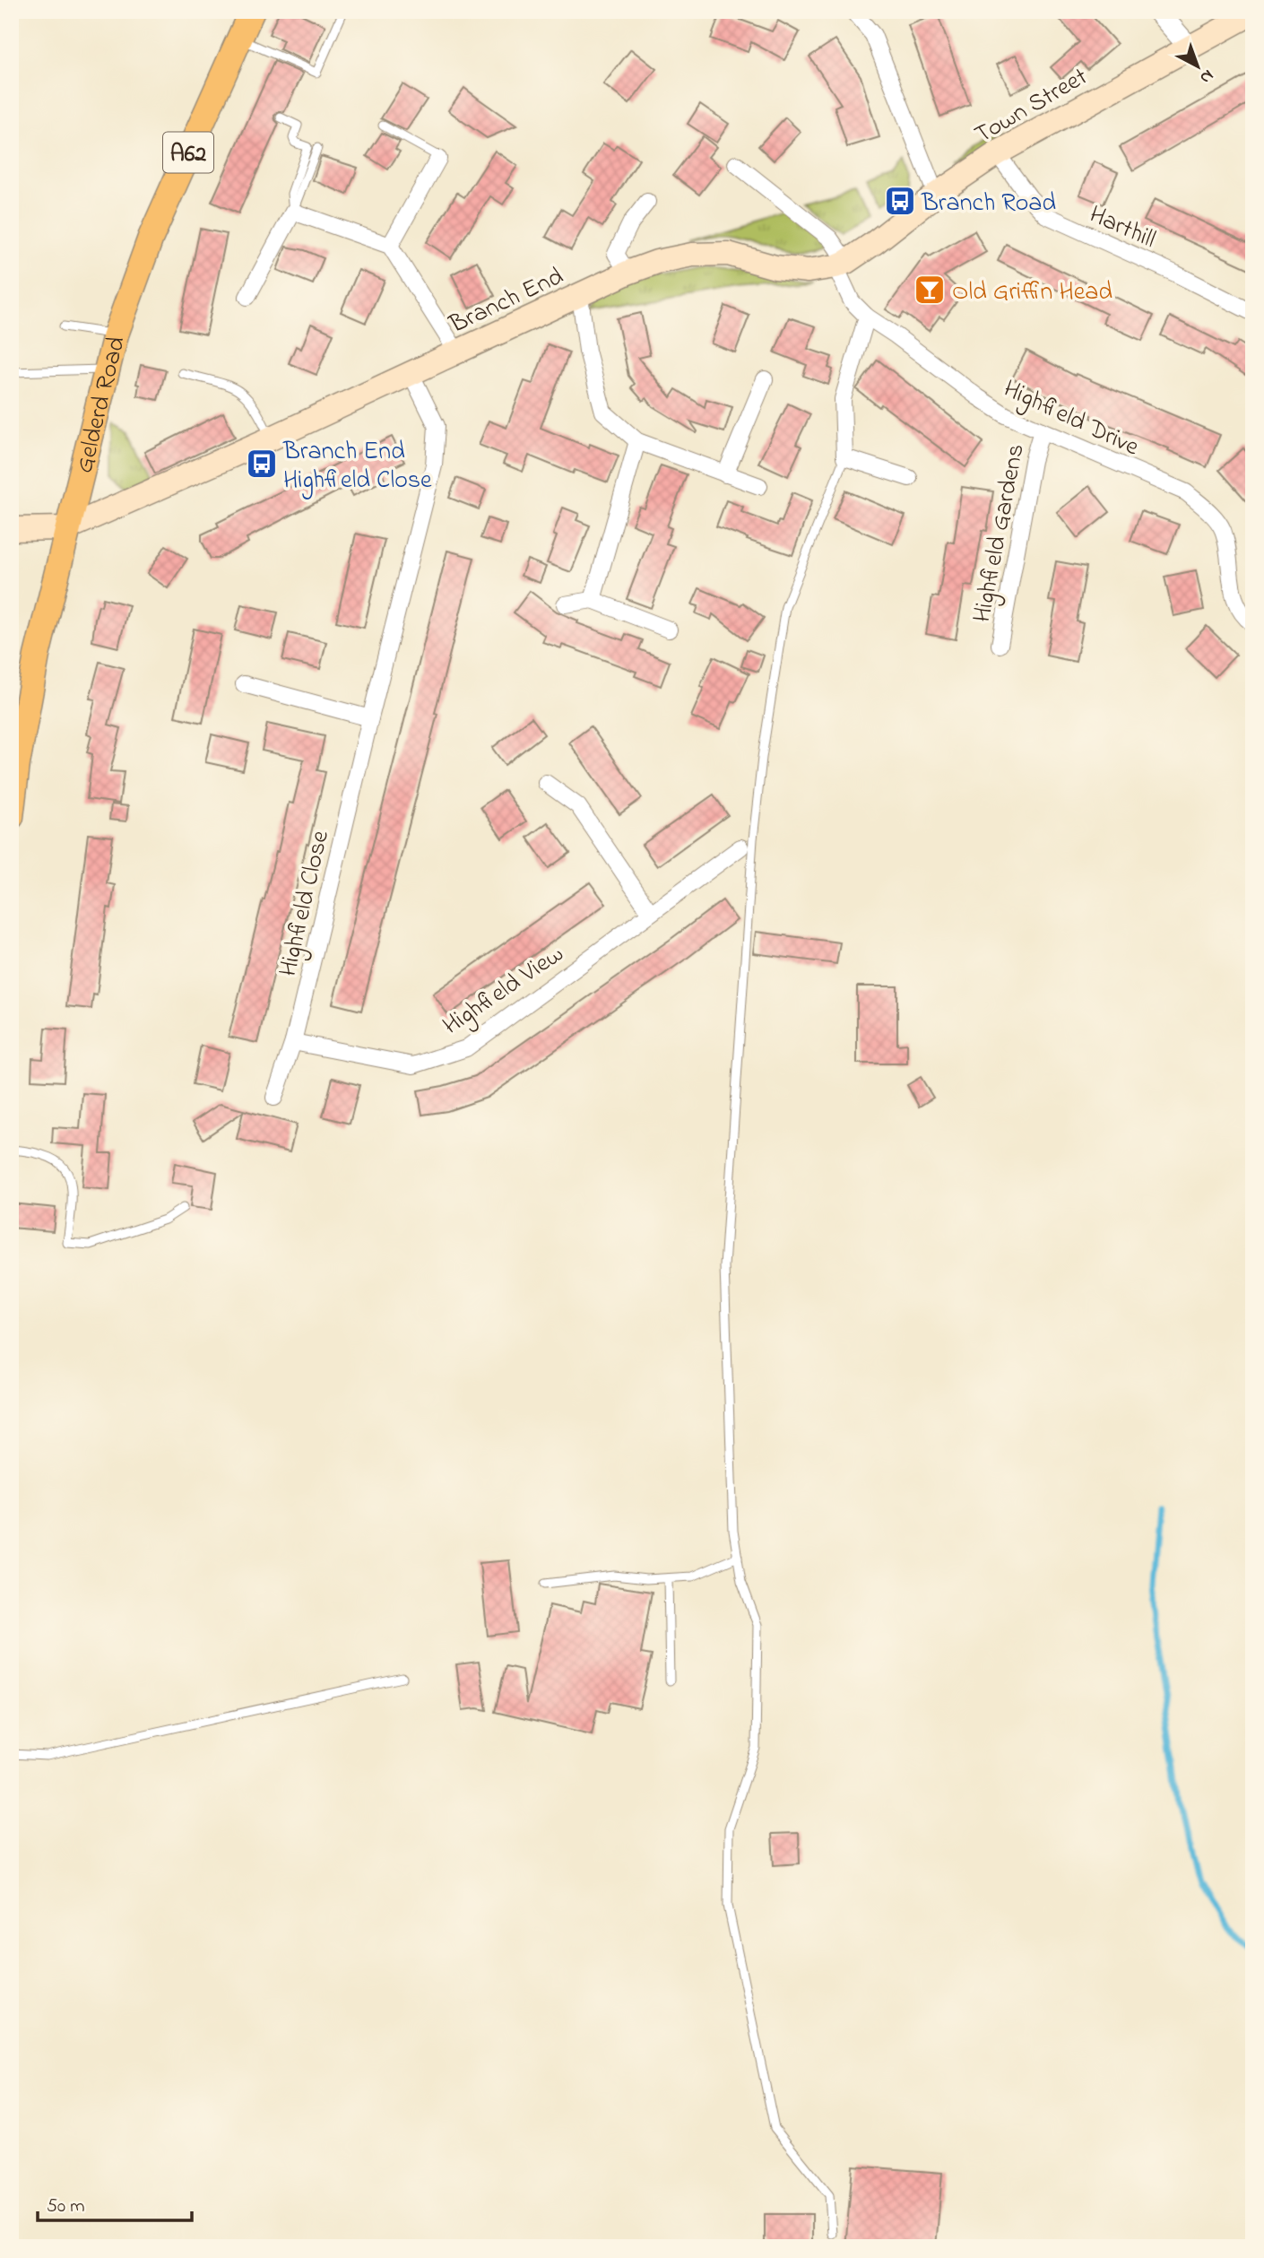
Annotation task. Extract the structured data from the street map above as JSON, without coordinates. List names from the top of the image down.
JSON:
{
  "streets": {
    "main road": [
      "Town Street",
      "A62",
      "Branch End",
      "Gelderd Road"
    ],
    "street": [
      "Harthill",
      "Highfield Drive",
      "Highfield Gardens",
      "Highfield Close",
      "Highfield View"
    ]
  },
  "crossings": [
    ["Town Street", "Harthill"],
    ["Town Street", "Branch End"],
    ["Town Street", "Highfield Drive"],
    ["Branch End", "Gelderd Road"],
    ["Branch End", "Highfield Drive"],
    ["Branch End", "Highfield Close"],
    ["Highfield Drive", "Highfield Gardens"],
    ["Highfield Close", "Highfield View"]
  ],
  "places": {
    "bus stop": ["Branch Road", "Branch End Highfield Close"],
    "bar": ["Old Griffin Head"]
  },
  "scale_bar": "50 m",
  "north": "bottom right"
}
